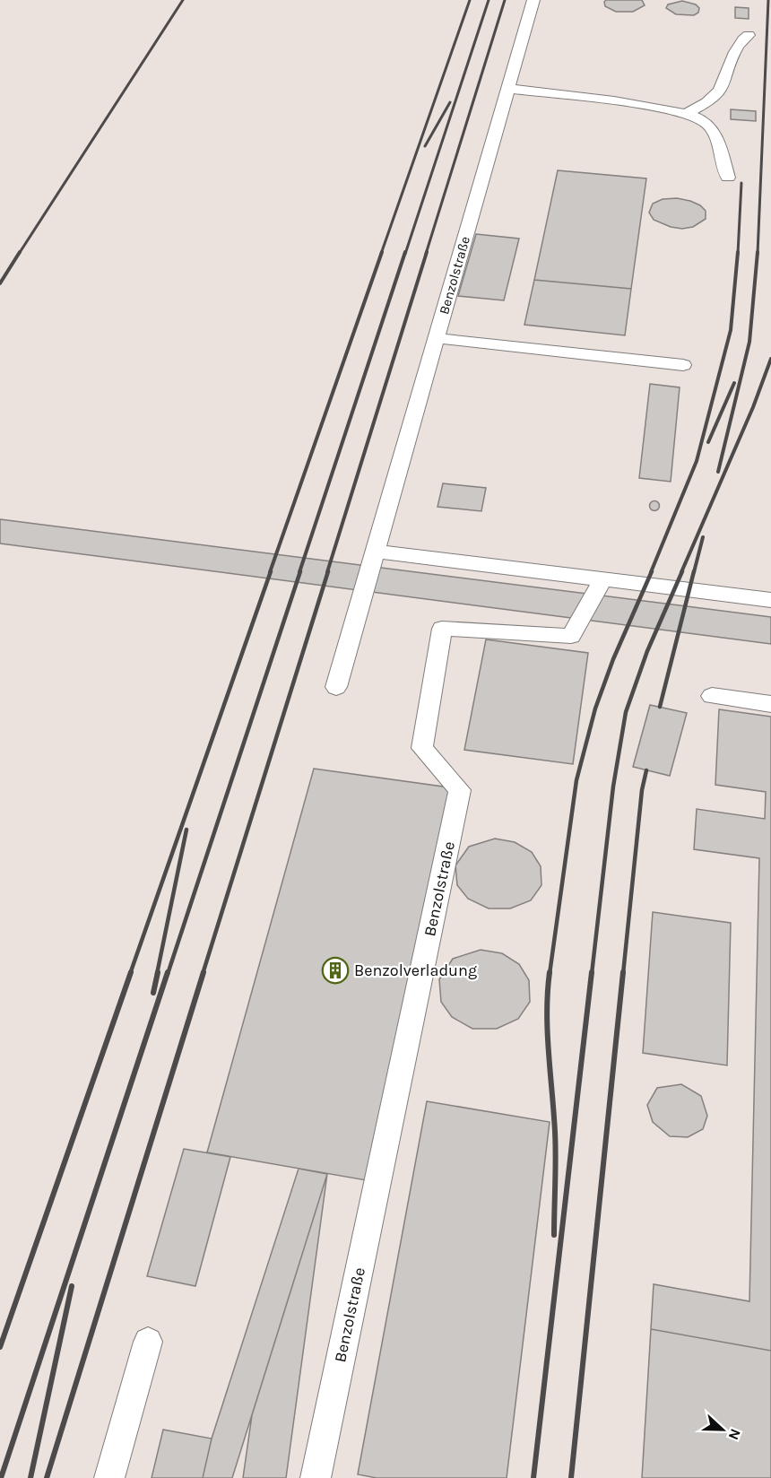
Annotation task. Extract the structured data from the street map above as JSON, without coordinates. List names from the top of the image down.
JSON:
{
  "streets": {
    "lane": ["Benzolstraße"]
  },
  "places": {
    "building": ["Benzolverladung"]
  },
  "north": "right"
}
